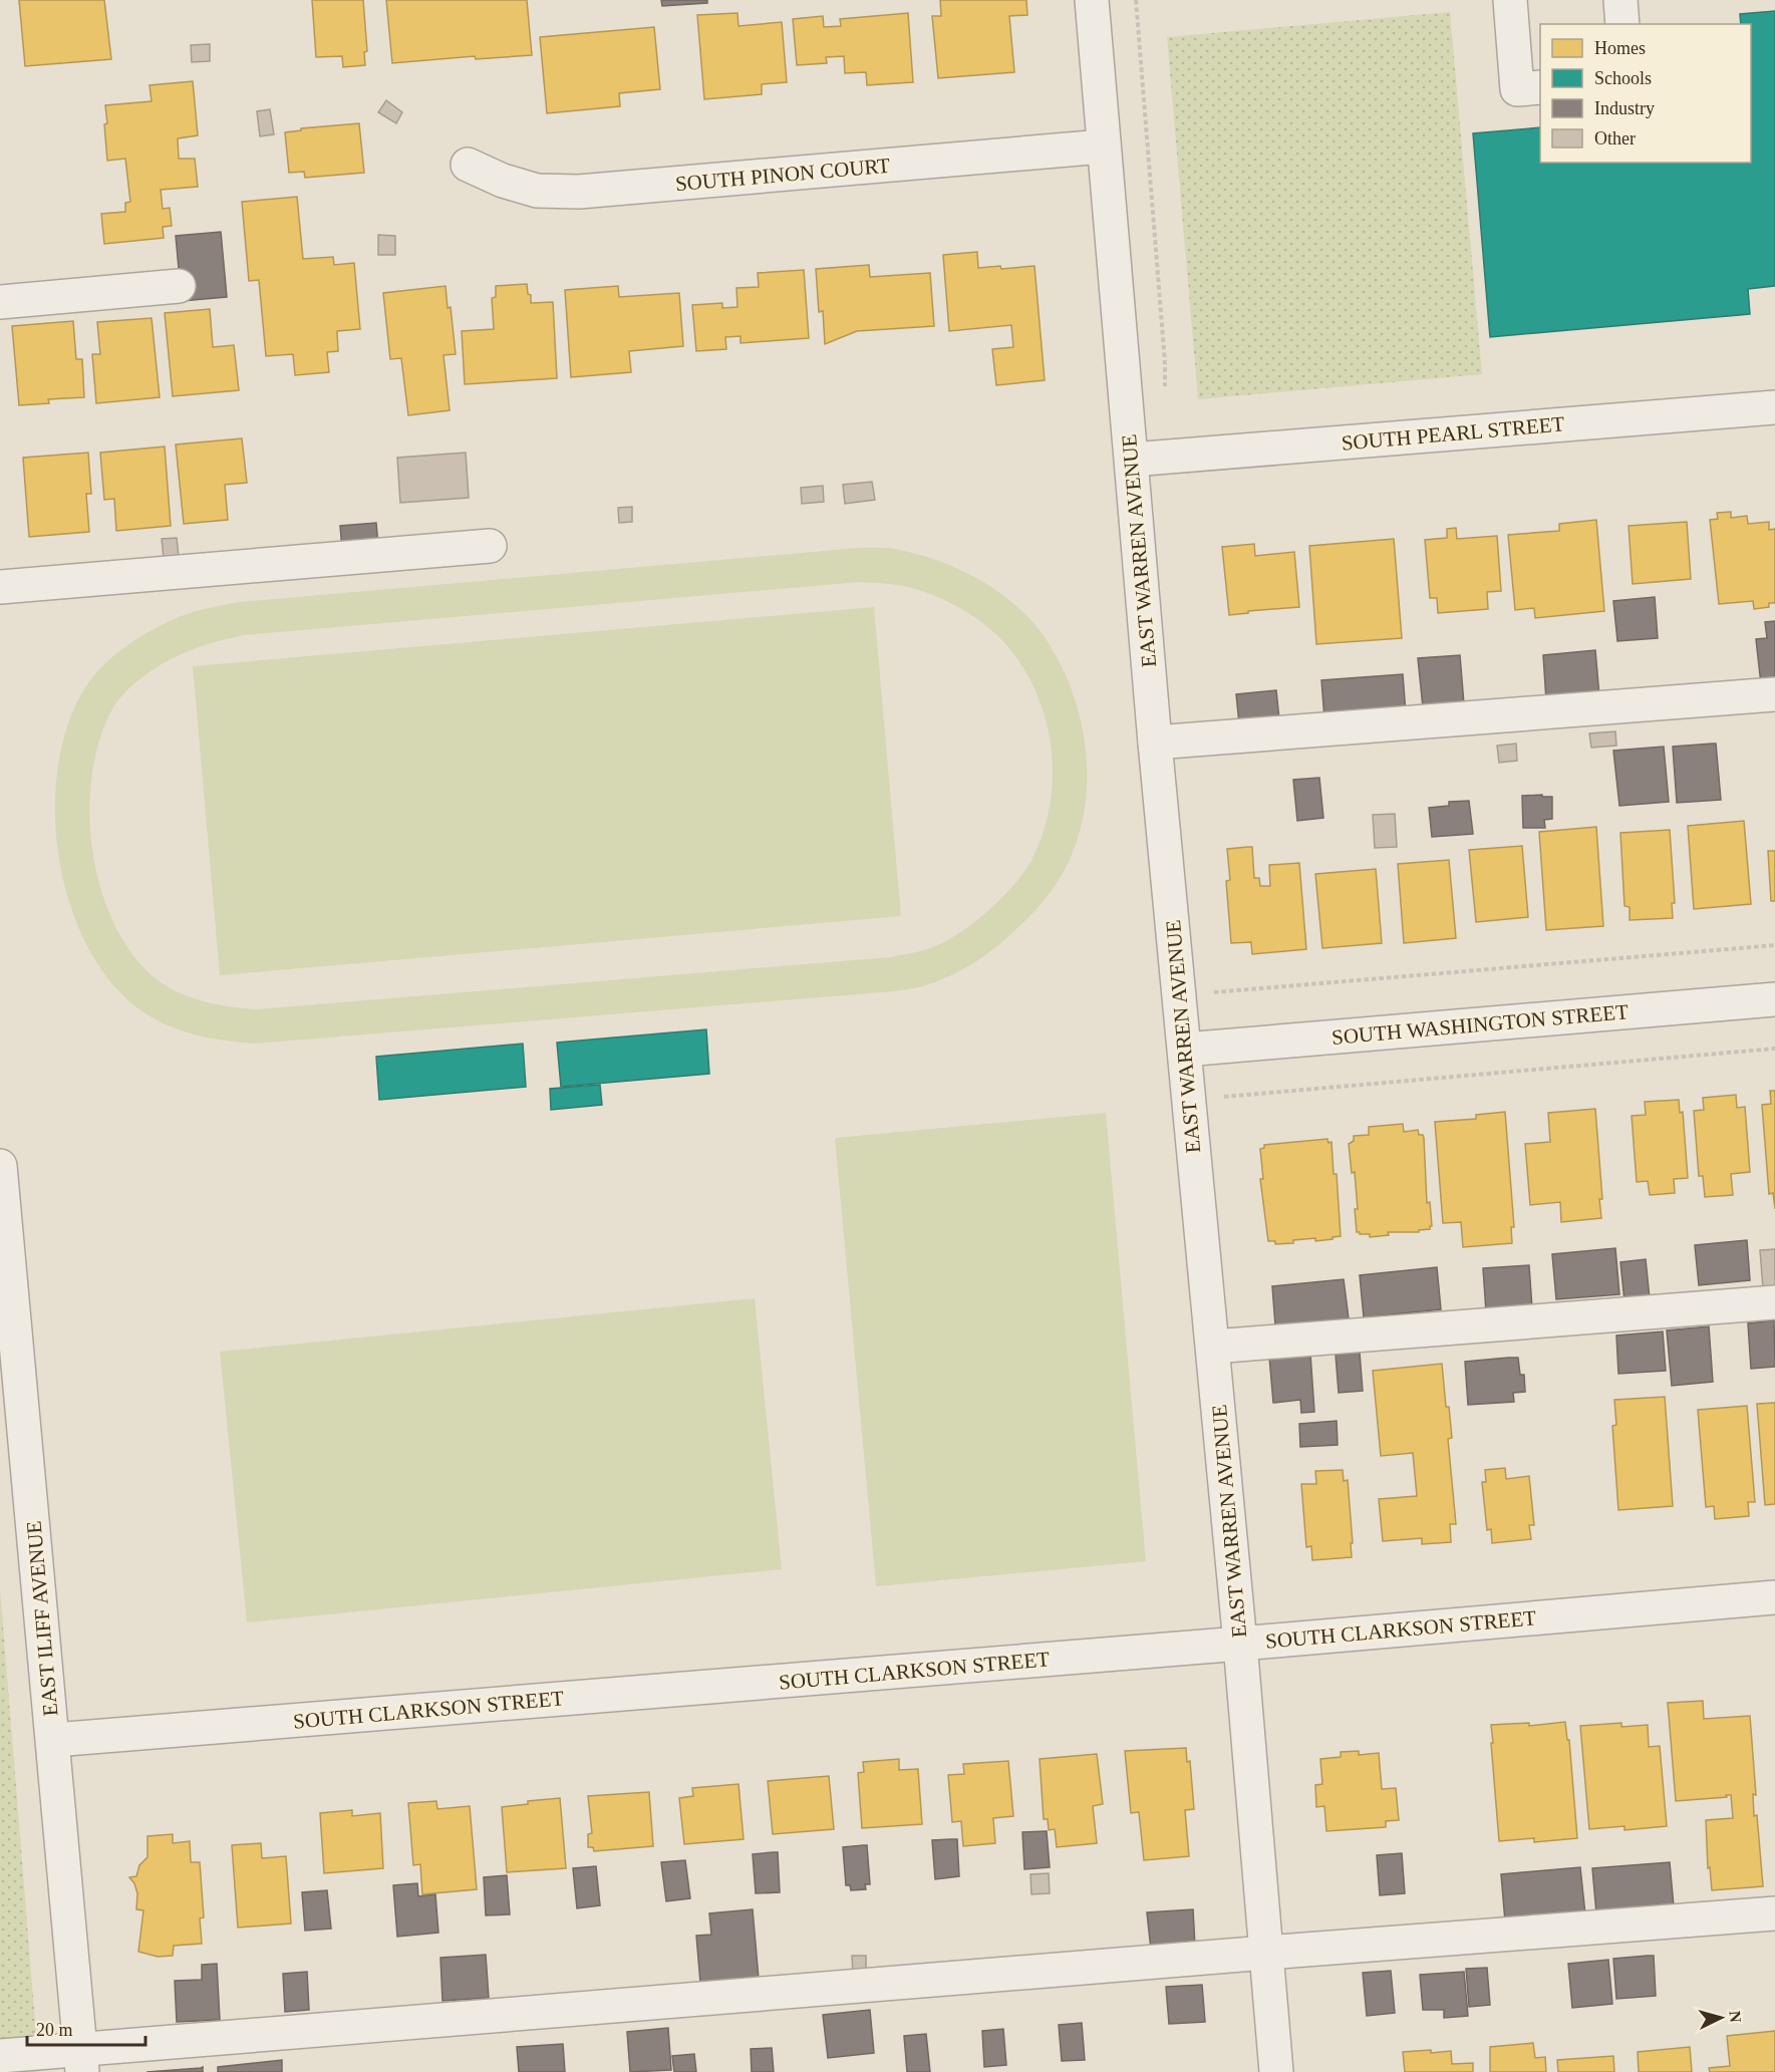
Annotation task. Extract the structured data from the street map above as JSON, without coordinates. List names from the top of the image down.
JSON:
{
  "streets": {
    "street": [
      "SOUTH PINON COURT",
      "SOUTH PEARL STREET",
      "EAST WARREN AVENUE",
      "SOUTH WASHINGTON STREET",
      "EAST ILIFF AVENUE",
      "SOUTH CLARKSON STREET"
    ]
  },
  "crossings": [
    ["SOUTH PINON COURT", "EAST WARREN AVENUE"],
    ["SOUTH PEARL STREET", "EAST WARREN AVENUE"],
    ["EAST WARREN AVENUE", "SOUTH WASHINGTON STREET"],
    ["EAST WARREN AVENUE", "SOUTH CLARKSON STREET"],
    ["EAST ILIFF AVENUE", "SOUTH CLARKSON STREET"]
  ],
  "legend": [
    "Homes",
    "Schools",
    "Industry",
    "Other"
  ],
  "scale_bar": "20 m",
  "north": "right"
}
